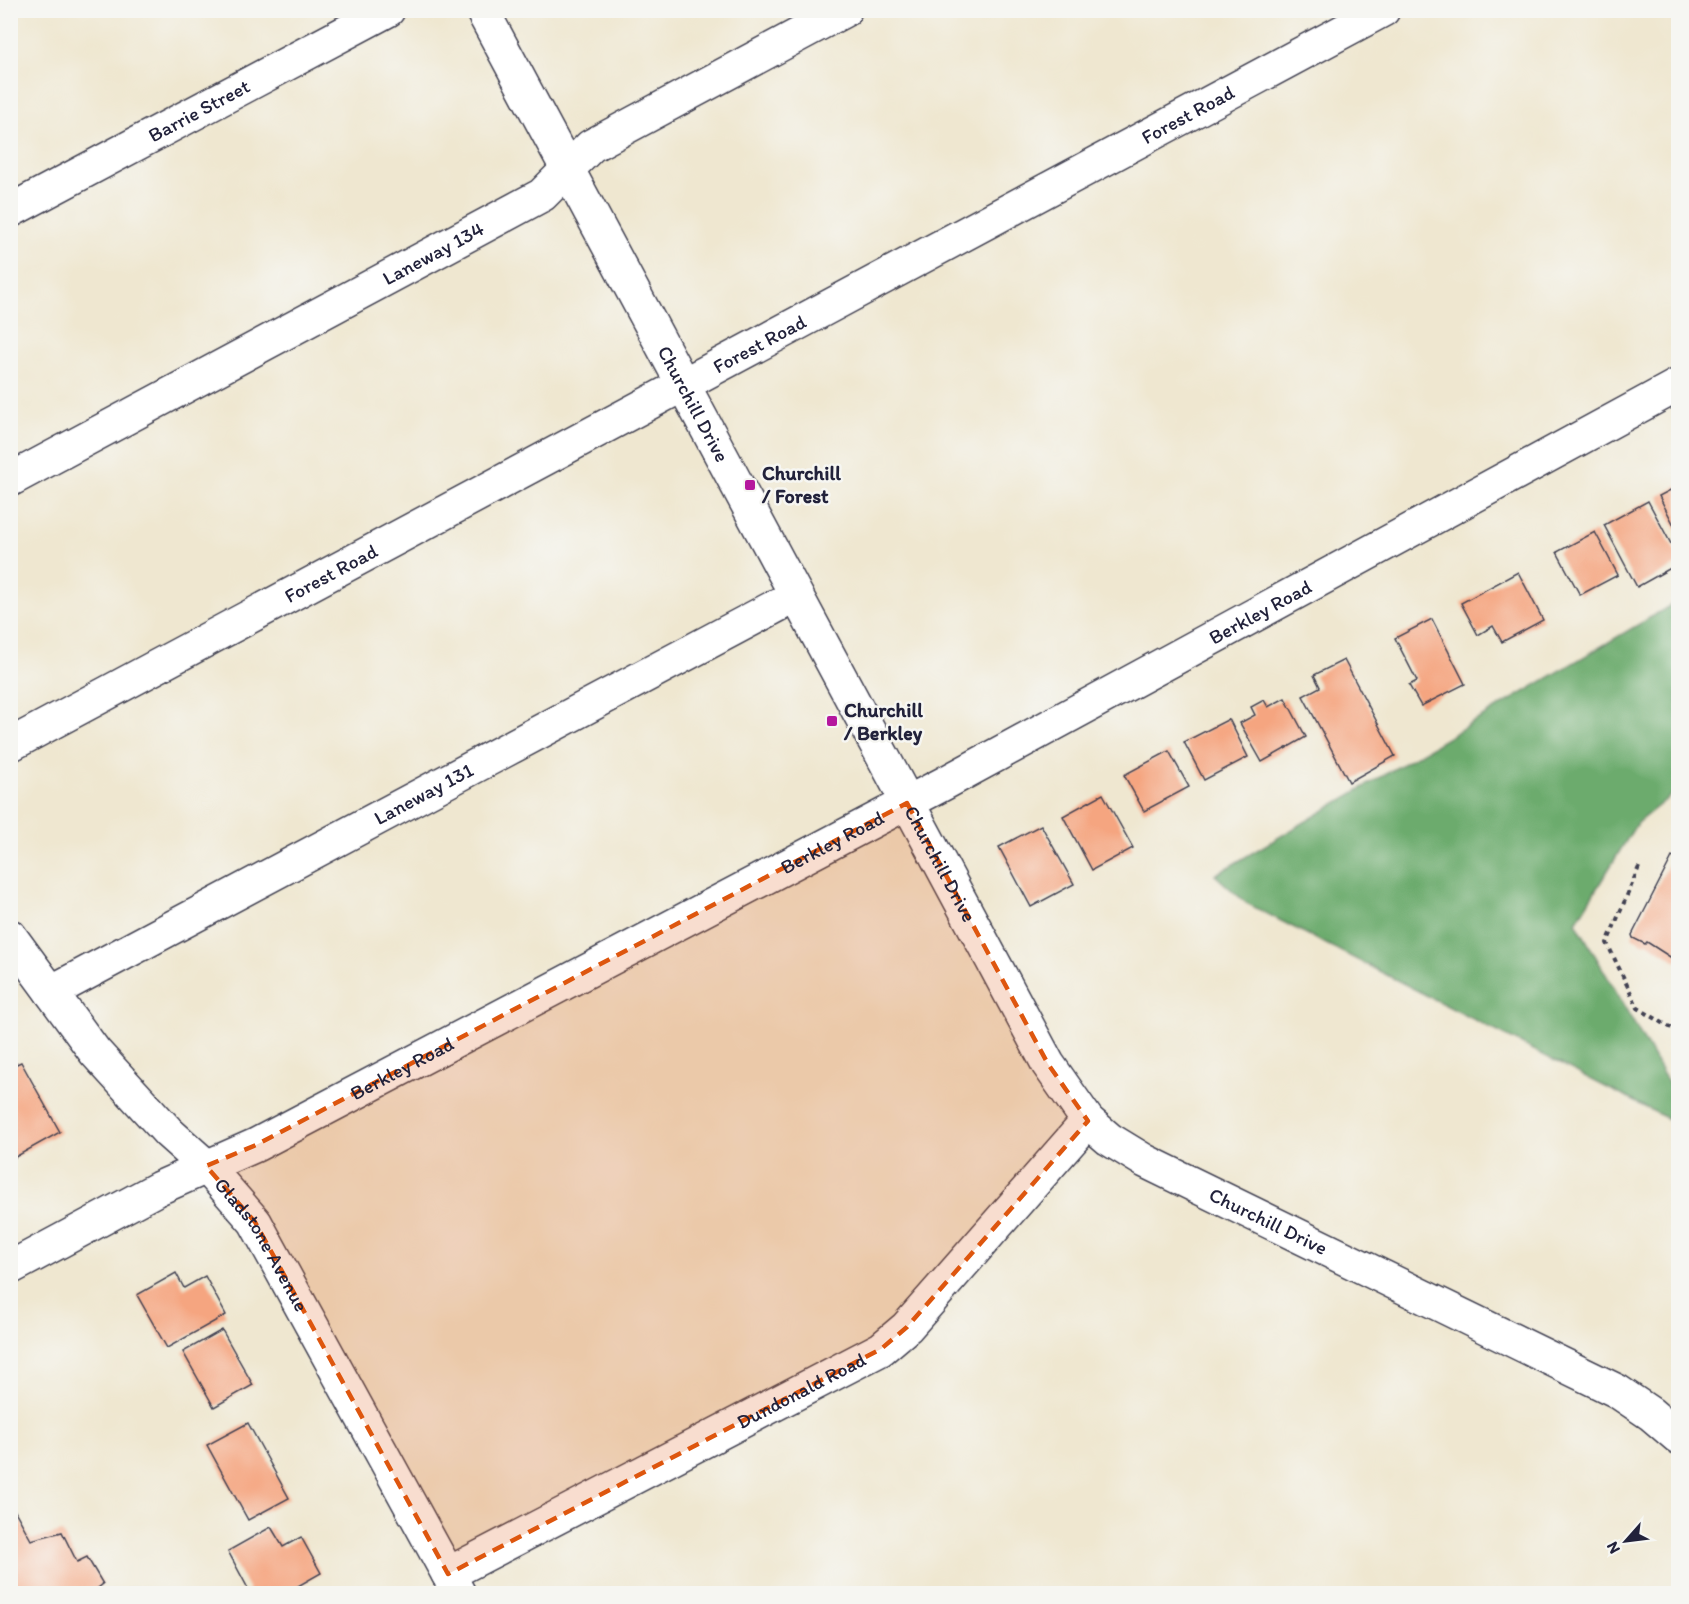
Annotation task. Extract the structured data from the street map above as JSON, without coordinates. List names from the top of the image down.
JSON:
{
  "streets": {
    "street": [
      "Barrie Street",
      "Forest Road",
      "Laneway 134",
      "Churchill Drive",
      "Berkley Road",
      "Laneway 131",
      "Gladstone Avenue",
      "Dundonald Road"
    ]
  },
  "crossings": [
    ["Forest Road", "Churchill Drive"],
    ["Laneway 134", "Churchill Drive"],
    ["Churchill Drive", "Berkley Road"],
    ["Churchill Drive", "Laneway 131"],
    ["Churchill Drive", "Dundonald Road"],
    ["Berkley Road", "Gladstone Avenue"],
    ["Laneway 131", "Gladstone Avenue"],
    ["Gladstone Avenue", "Dundonald Road"]
  ],
  "places": {
    "transit": ["Churchill / Forest", "Churchill / Berkley"]
  },
  "north": "bottom left"
}
